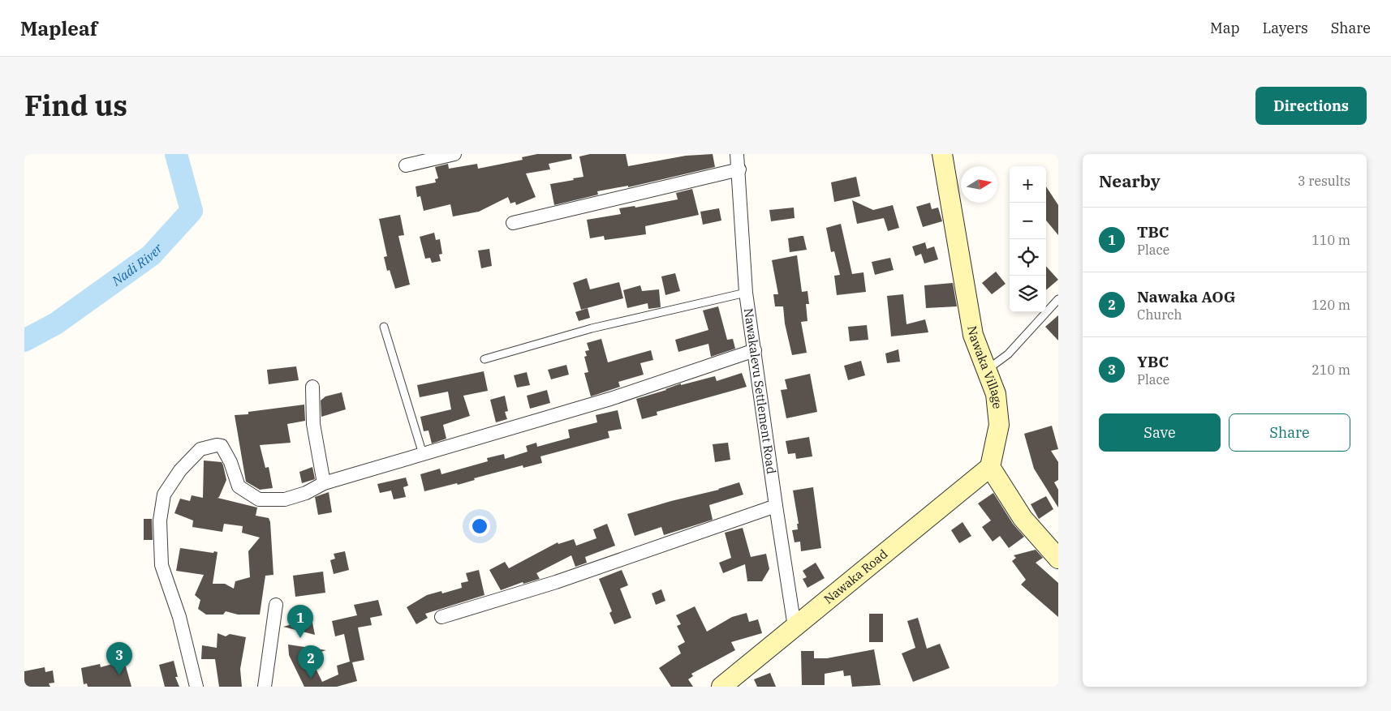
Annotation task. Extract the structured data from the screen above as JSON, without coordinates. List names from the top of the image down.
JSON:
{
  "streets": {
    "street": ["Nawaka Village", "Nawakalevu Settlement Road", "Nawaka Road"]
  },
  "crossings": [
    ["Nawaka Village", "Nawaka Road"],
    ["Nawakalevu Settlement Road", "Nawaka Road"]
  ],
  "water": ["Nadi River"],
  "north": "right",
  "page": {
    "header": "Mapleaf",
    "nav": ["Map", "Layers", "Share"],
    "title": "Find us",
    "buttons": [
      "Directions",
      ["Save", "Share"]
    ],
    "heading": ["Nearby", "3 results"],
    "map_buttons": ["+", "−"],
    "list": [
      {
        "mark": "1",
        "name": "TBC",
        "note": "Place",
        "value": "110 m"
      },
      {
        "mark": "2",
        "name": "Nawaka AOG",
        "note": "Church",
        "value": "120 m"
      },
      {
        "mark": "3",
        "name": "YBC",
        "note": "Place",
        "value": "210 m"
      }
    ],
    "pins": ["1", "3", "2"]
  }
}
